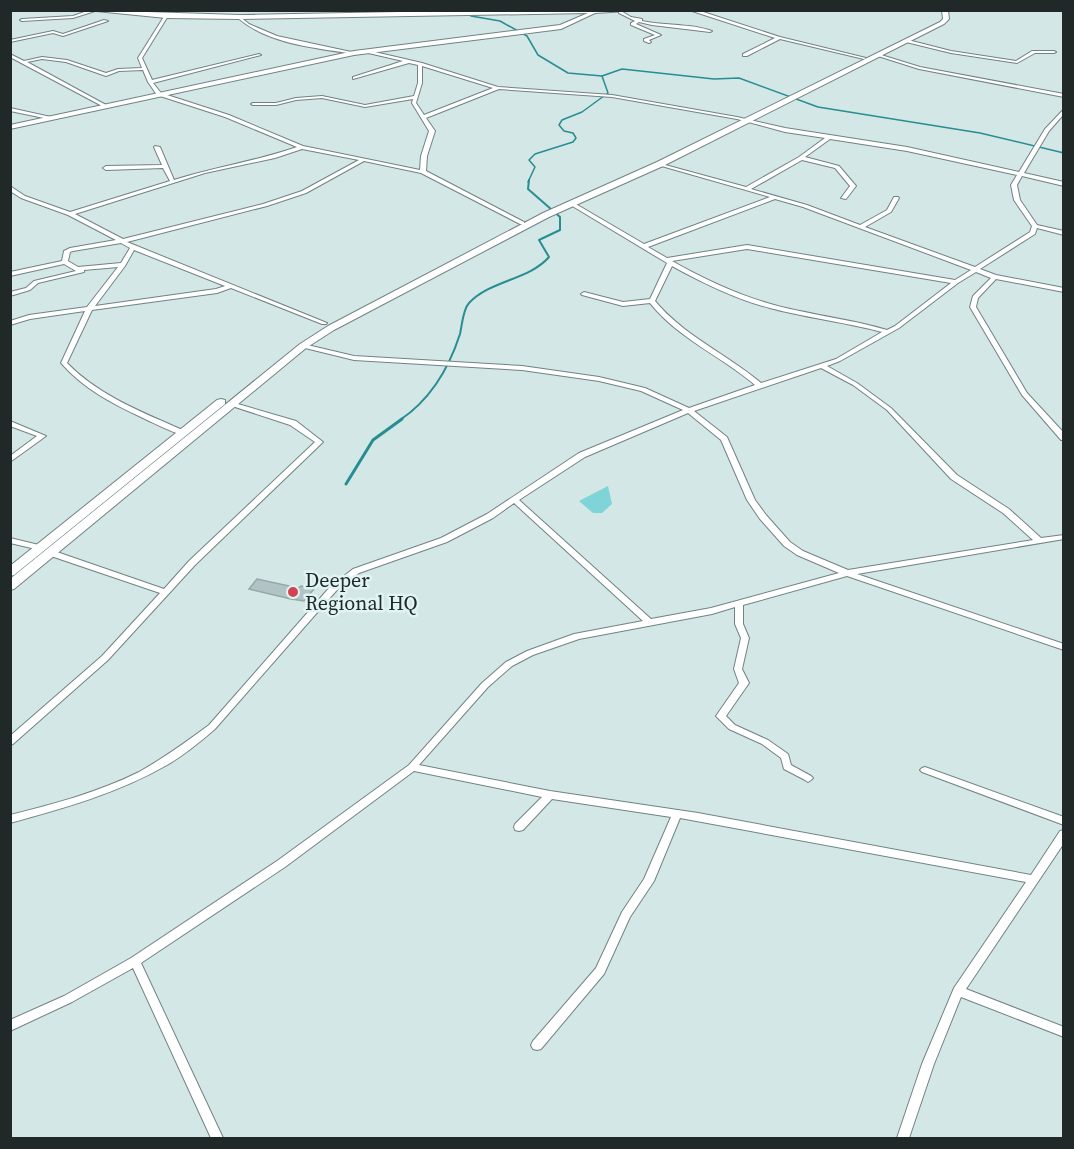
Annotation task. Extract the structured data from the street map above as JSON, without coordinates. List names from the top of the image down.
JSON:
{
  "places": ["Deeper Regional HQ"]
}
